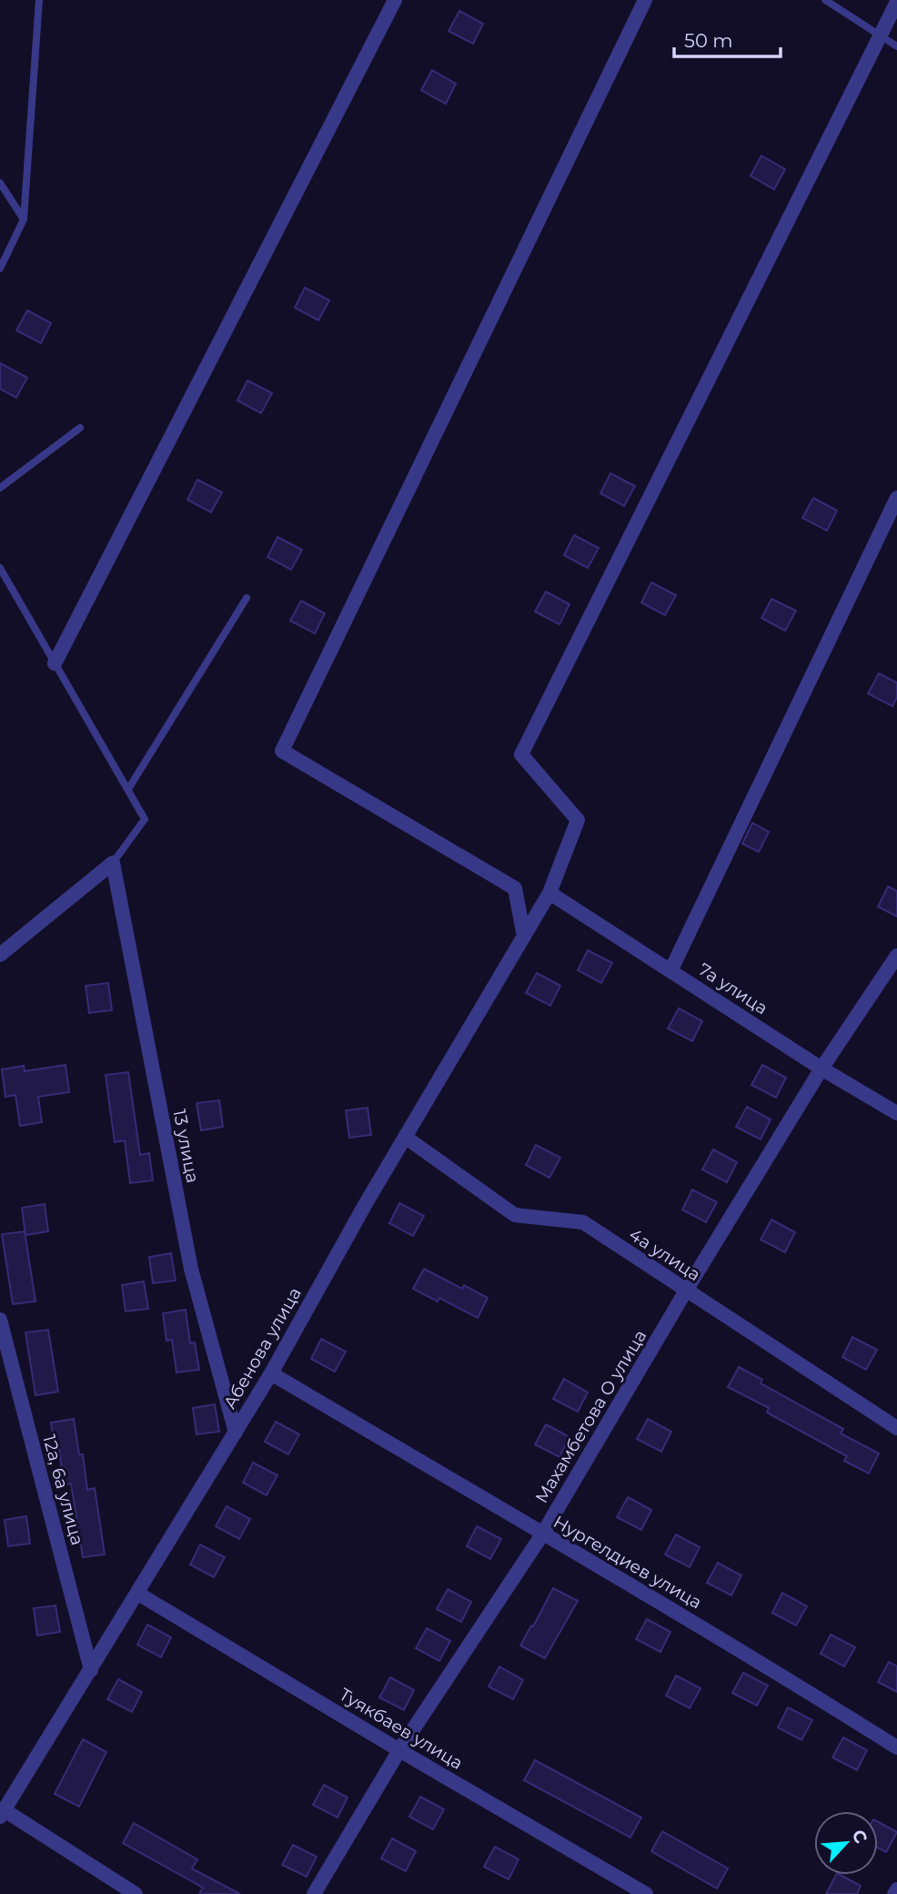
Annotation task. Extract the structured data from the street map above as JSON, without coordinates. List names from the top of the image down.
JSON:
{
  "streets": {
    "street": [
      "7а улица",
      "13 улица",
      "4а улица",
      "Абенова улица",
      "Махамбетова О улица",
      "12а, 6а улица",
      "Нургелдиев улица",
      "Туякбаев улица"
    ]
  },
  "crossings": [
    ["7а улица", "Абенова улица"],
    ["7а улица", "Махамбетова О улица"],
    ["13 улица", "Абенова улица"],
    ["4а улица", "Абенова улица"],
    ["4а улица", "Махамбетова О улица"],
    ["Абенова улица", "12а, 6а улица"],
    ["Абенова улица", "Нургелдиев улица"],
    ["Абенова улица", "Туякбаев улица"],
    ["Махамбетова О улица", "Нургелдиев улица"],
    ["Махамбетова О улица", "Туякбаев улица"]
  ],
  "scale_bar": "50 m",
  "north": "top right"
}
